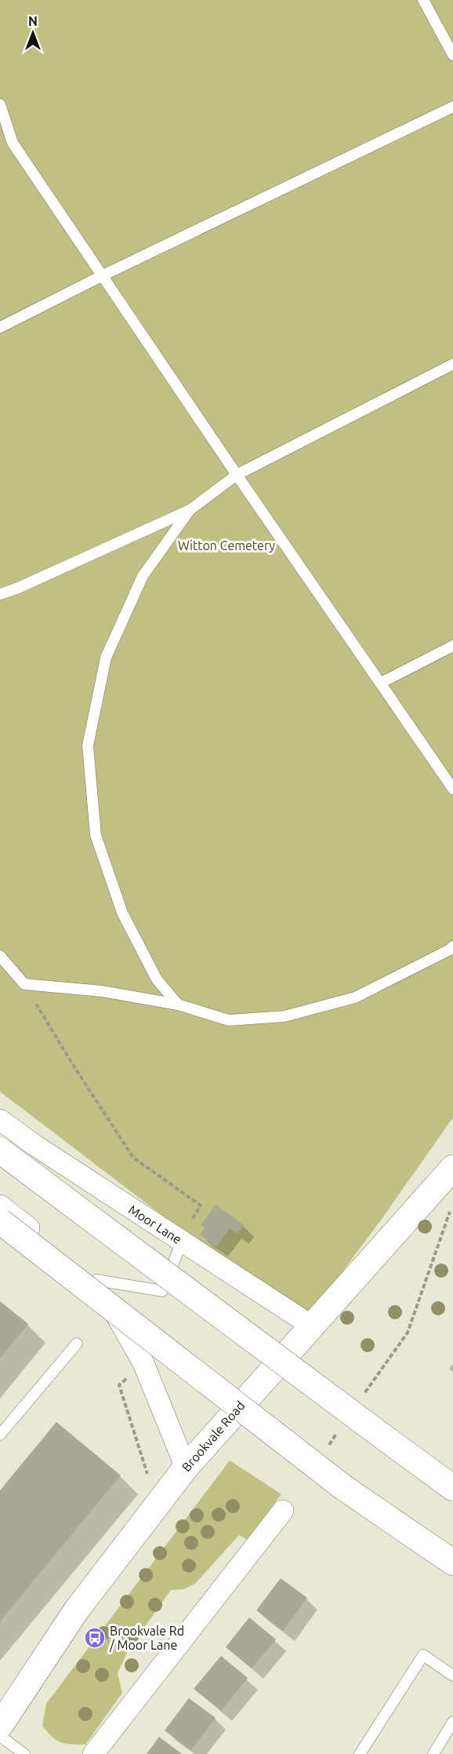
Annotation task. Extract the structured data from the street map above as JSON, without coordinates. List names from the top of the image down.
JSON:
{
  "streets": {
    "main road": ["Brookvale Road"],
    "street": ["Moor Lane"]
  },
  "crossings": [
    ["Moor Lane", "Brookvale Road"]
  ],
  "parks": ["Witton Cemetery"],
  "places": {
    "bus stop": ["Brookvale Rd / Moor Lane"]
  },
  "north": "top"
}
